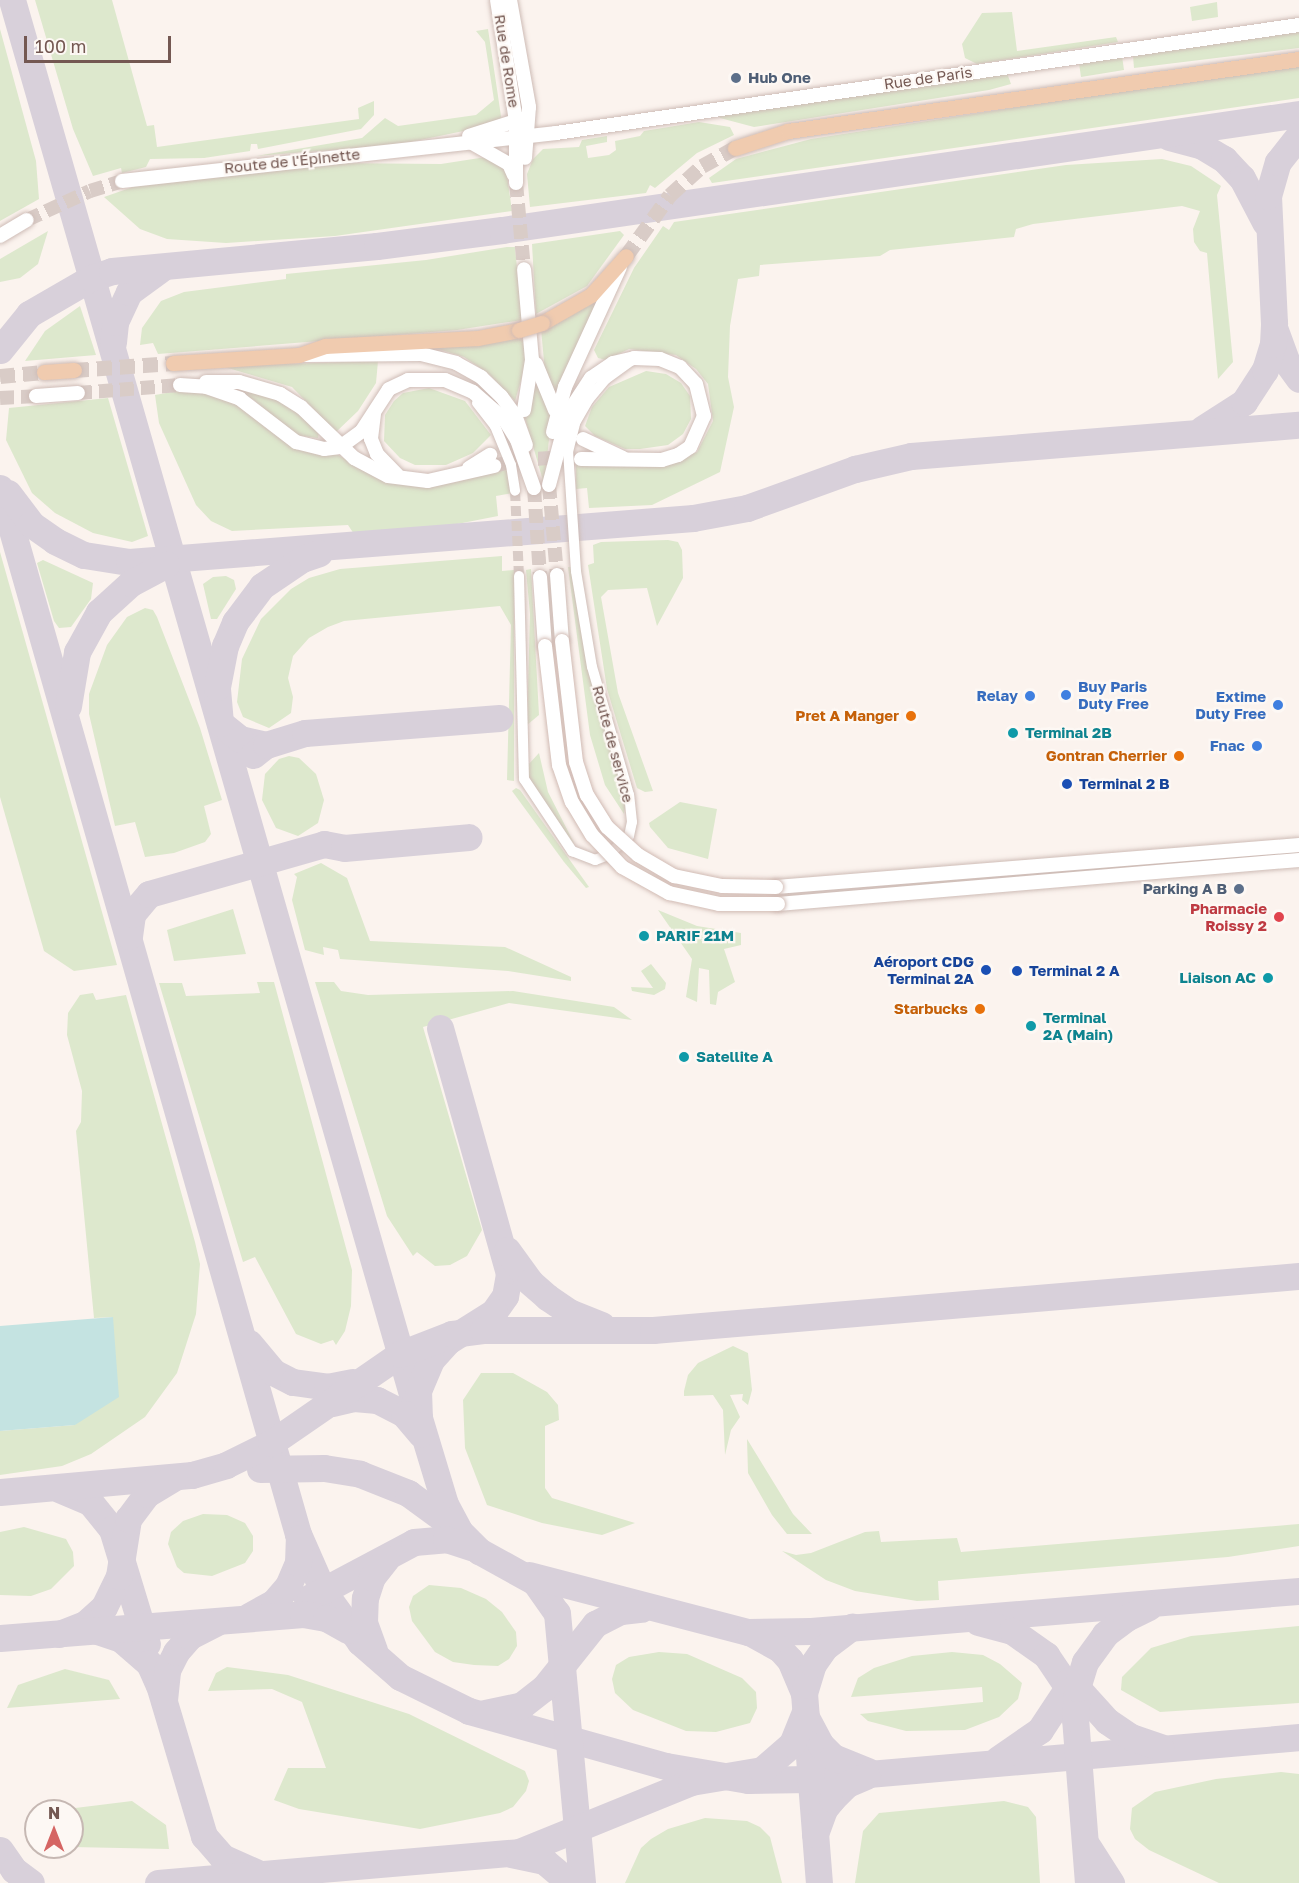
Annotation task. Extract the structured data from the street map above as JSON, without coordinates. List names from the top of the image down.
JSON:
{
  "streets": {
    "main road": ["Rue de Rome", "Rue de Paris", "Route de l'Épinette"],
    "street": ["Route de service"]
  },
  "crossings": [
    ["Rue de Rome", "Rue de Paris"],
    ["Rue de Rome", "Route de l'Épinette"],
    ["Rue de Paris", "Route de l'Épinette"]
  ],
  "places": [
    "Hub One",
    "Buy Paris Duty Free",
    "Relay",
    "Extime Duty Free",
    "Pret A Manger",
    "Terminal 2B",
    "Fnac",
    "Gontran Cherrier",
    "Terminal 2 B",
    "Parking A B",
    "Pharmacie Roissy 2",
    "PARIF 21M",
    "Aéroport CDG Terminal 2A",
    "Terminal 2 A",
    "Liaison AC",
    "Starbucks",
    "Terminal 2A (Main)",
    "Satellite A"
  ],
  "scale_bar": "100 m",
  "north": "top"
}
